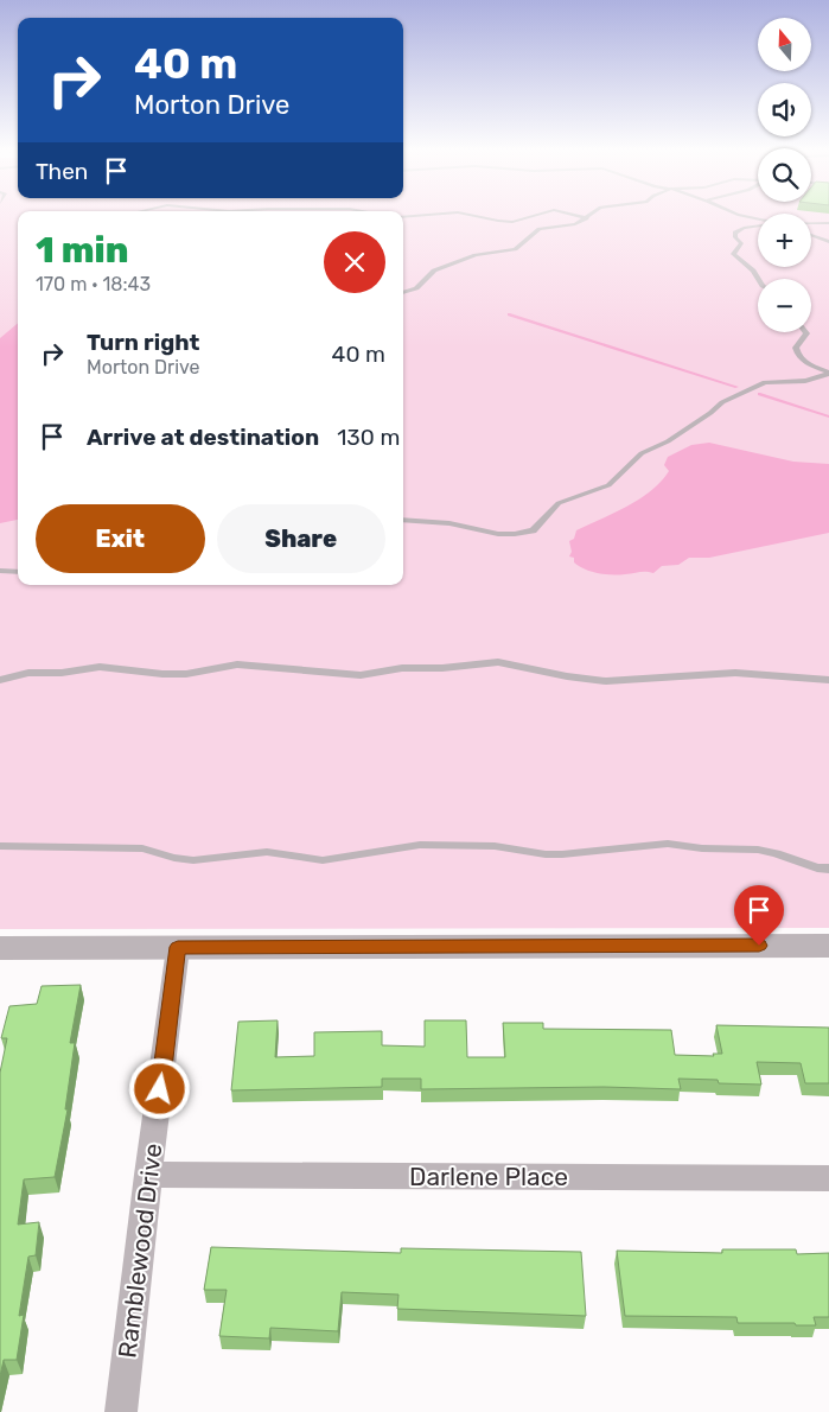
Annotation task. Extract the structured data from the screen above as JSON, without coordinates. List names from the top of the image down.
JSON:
{
  "streets": {
    "street": ["Darlene Place", "Ramblewood Drive"]
  },
  "crossings": [
    ["Darlene Place", "Ramblewood Drive"]
  ],
  "north": "top",
  "page": {
    "map_buttons": ["+", "−"],
    "turn": ["40 m", "Morton Drive"],
    "then": "Then",
    "heading": ["1 min", "170 m · 18:43"],
    "list": [
      {
        "name": "Turn right",
        "note": "Morton Drive",
        "value": "40 m"
      },
      {
        "name": "Arrive at destination",
        "value": "130 m"
      }
    ],
    "buttons": ["Exit", "Share"]
  }
}
